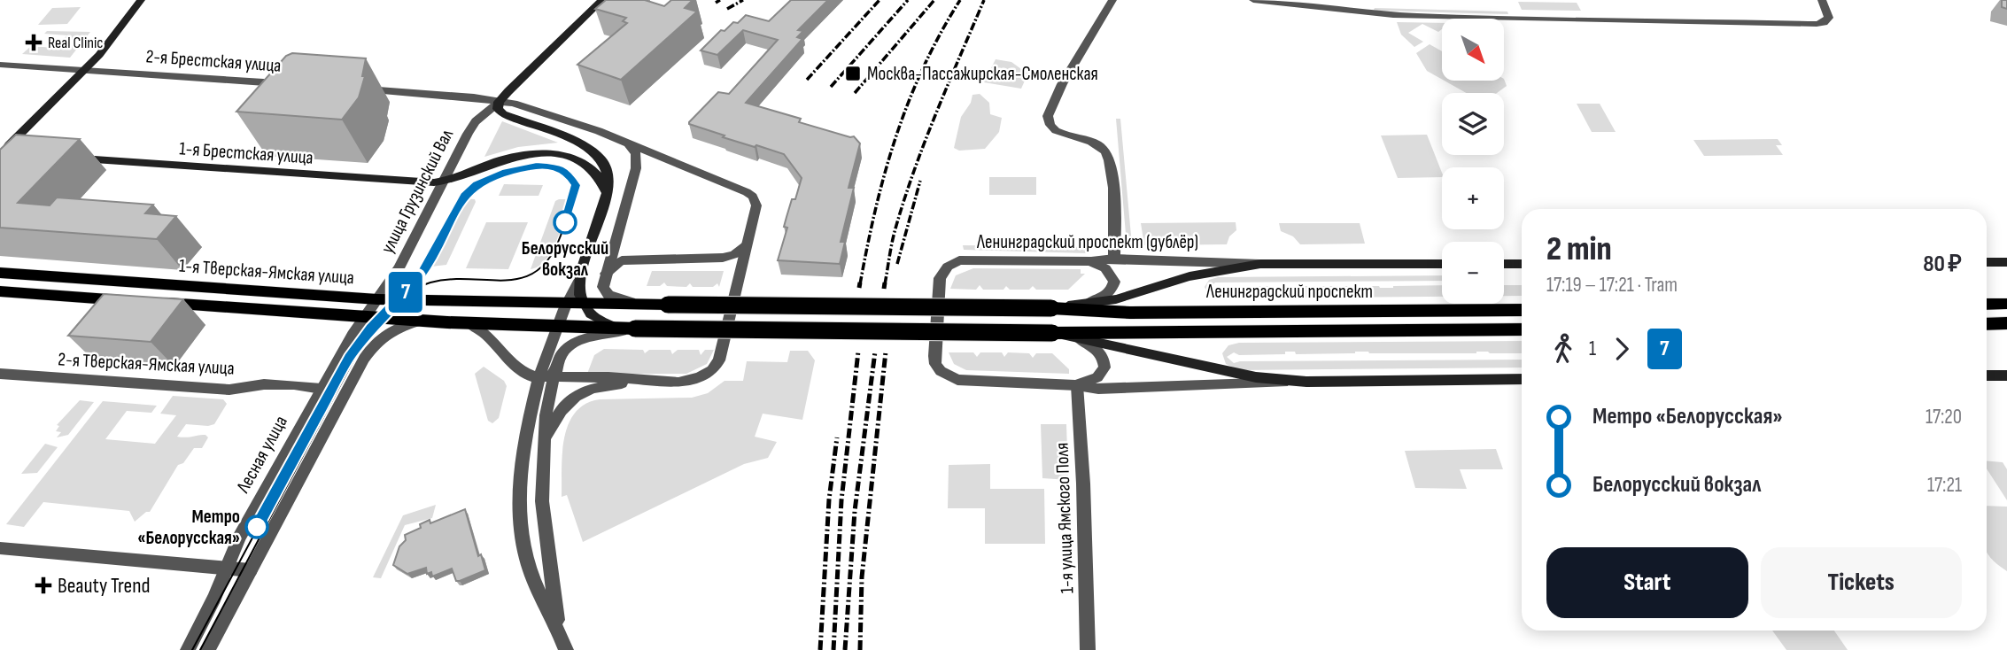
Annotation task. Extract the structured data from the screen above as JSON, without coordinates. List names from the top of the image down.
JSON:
{
  "streets": {
    "main road": [
      "1-я Брестская улица",
      "улица Грузинский Вал",
      "Ленинградский проспект (дублёр)",
      "1-я Тверская-Ямская улица",
      "Ленинградский проспект"
    ],
    "street": [
      "2-я Брестская улица",
      "2-я Тверская-Ямская улица",
      "Лесная улица",
      "1-я улица Ямского Поля"
    ]
  },
  "crossings": [
    ["1-я Брестская улица", "улица Грузинский Вал"],
    ["улица Грузинский Вал", "1-я Тверская-Ямская улица"],
    ["улица Грузинский Вал", "Лесная улица"],
    ["Ленинградский проспект (дублёр)", "1-я Тверская-Ямская улица"],
    ["Ленинградский проспект (дублёр)", "Ленинградский проспект"],
    ["Ленинградский проспект (дублёр)", "1-я улица Ямского Поля"],
    ["1-я Тверская-Ямская улица", "Ленинградский проспект"],
    ["1-я Тверская-Ямская улица", "Лесная улица"],
    ["2-я Тверская-Ямская улица", "Лесная улица"]
  ],
  "places": {
    "health": ["Real Clinic", "Beauty Trend"],
    "transit": ["Москва-Пассажирская-Смоленская"],
    "other": ["Белорусский вокзал", "Метро «Белорусская»"]
  },
  "lines": ["tram line 7"],
  "north": "bottom right",
  "page": {
    "on_map": "7",
    "map_buttons": ["+", "−"],
    "heading": ["2 min", "17:19 – 17:21 · Tram", "80 ₽"],
    "legs": ["1", "7"],
    "list": [
      {
        "name": "Метро «Белорусская»",
        "value": "17:20"
      },
      {
        "name": "Белорусский вокзал",
        "value": "17:21"
      }
    ],
    "buttons": ["Start", "Tickets"]
  }
}
